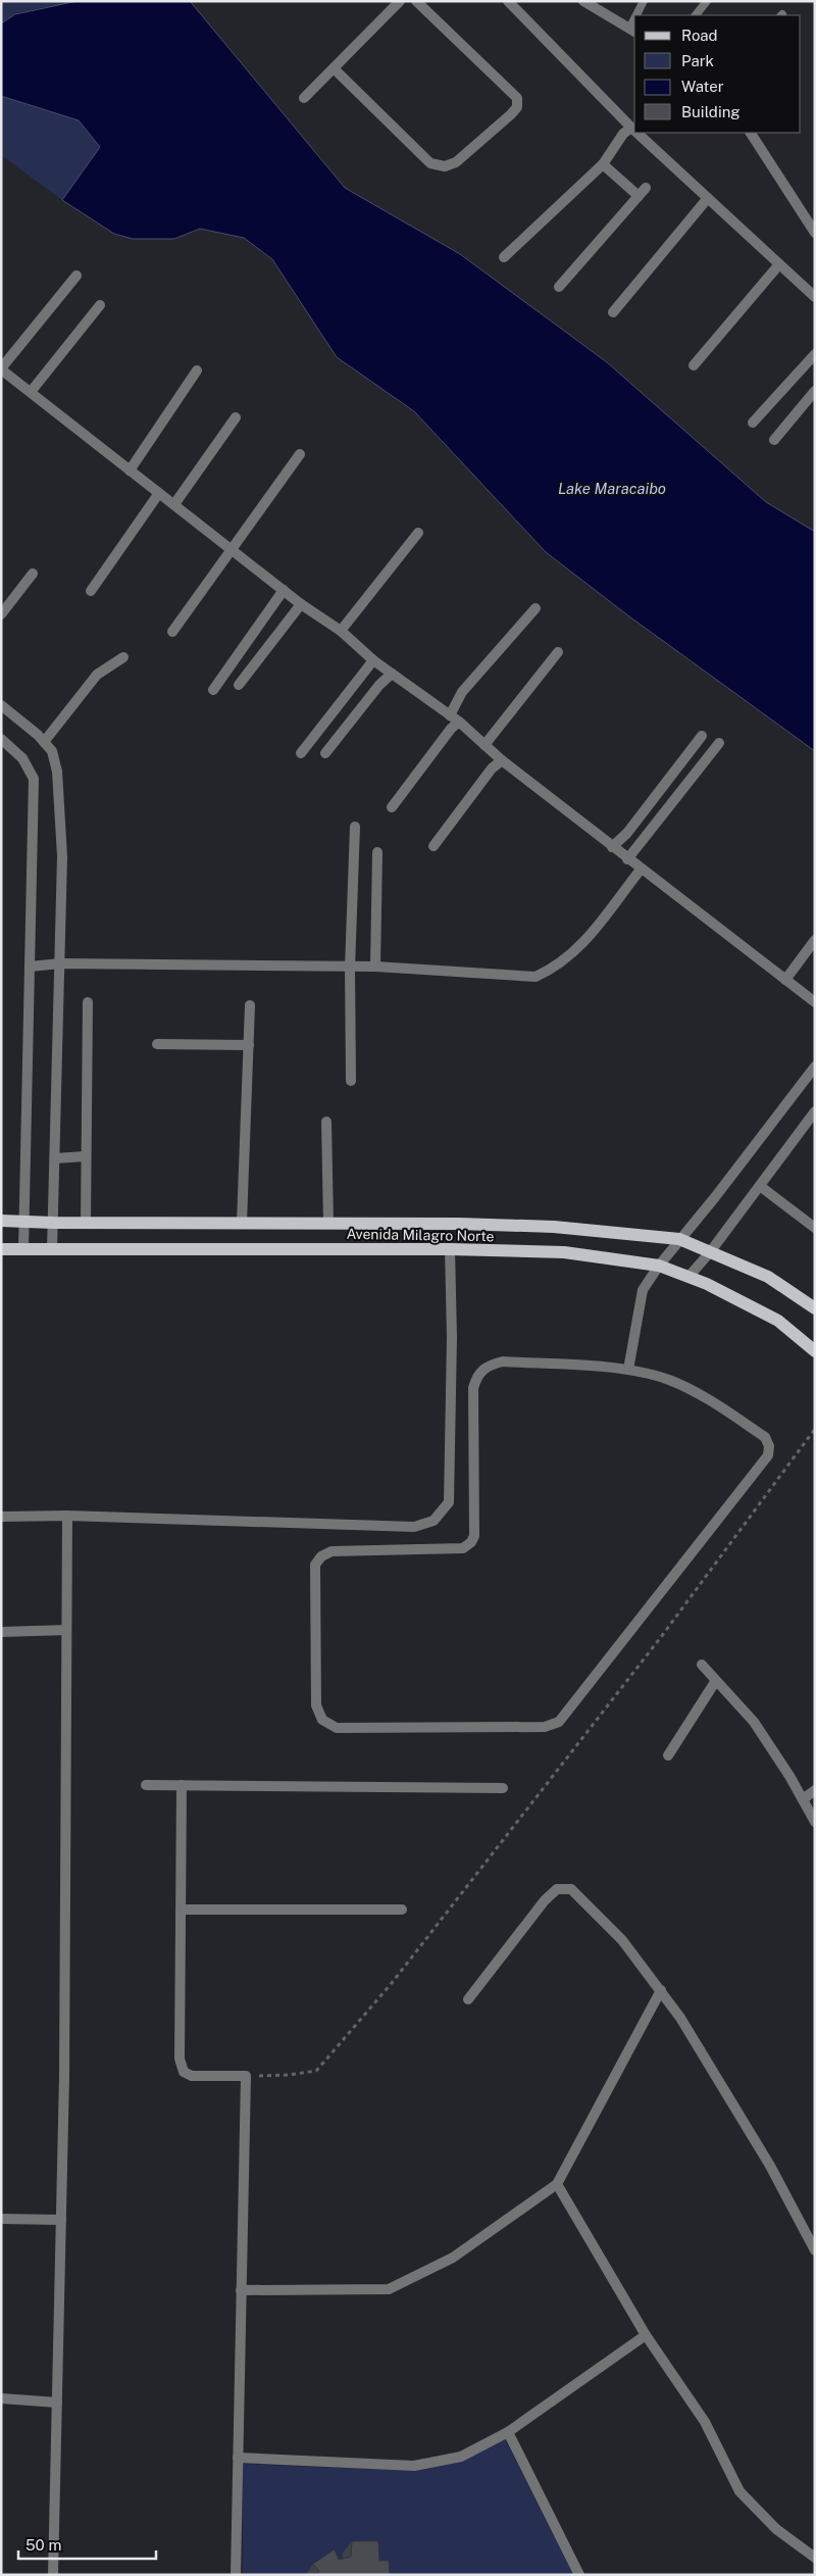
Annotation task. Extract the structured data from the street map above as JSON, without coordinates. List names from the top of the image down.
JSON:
{
  "streets": {
    "main road": ["Avenida Milagro Norte"]
  },
  "water": ["Lake Maracaibo"],
  "legend": [
    "Road",
    "Park",
    "Water",
    "Building"
  ],
  "scale_bar": "50 m"
}
